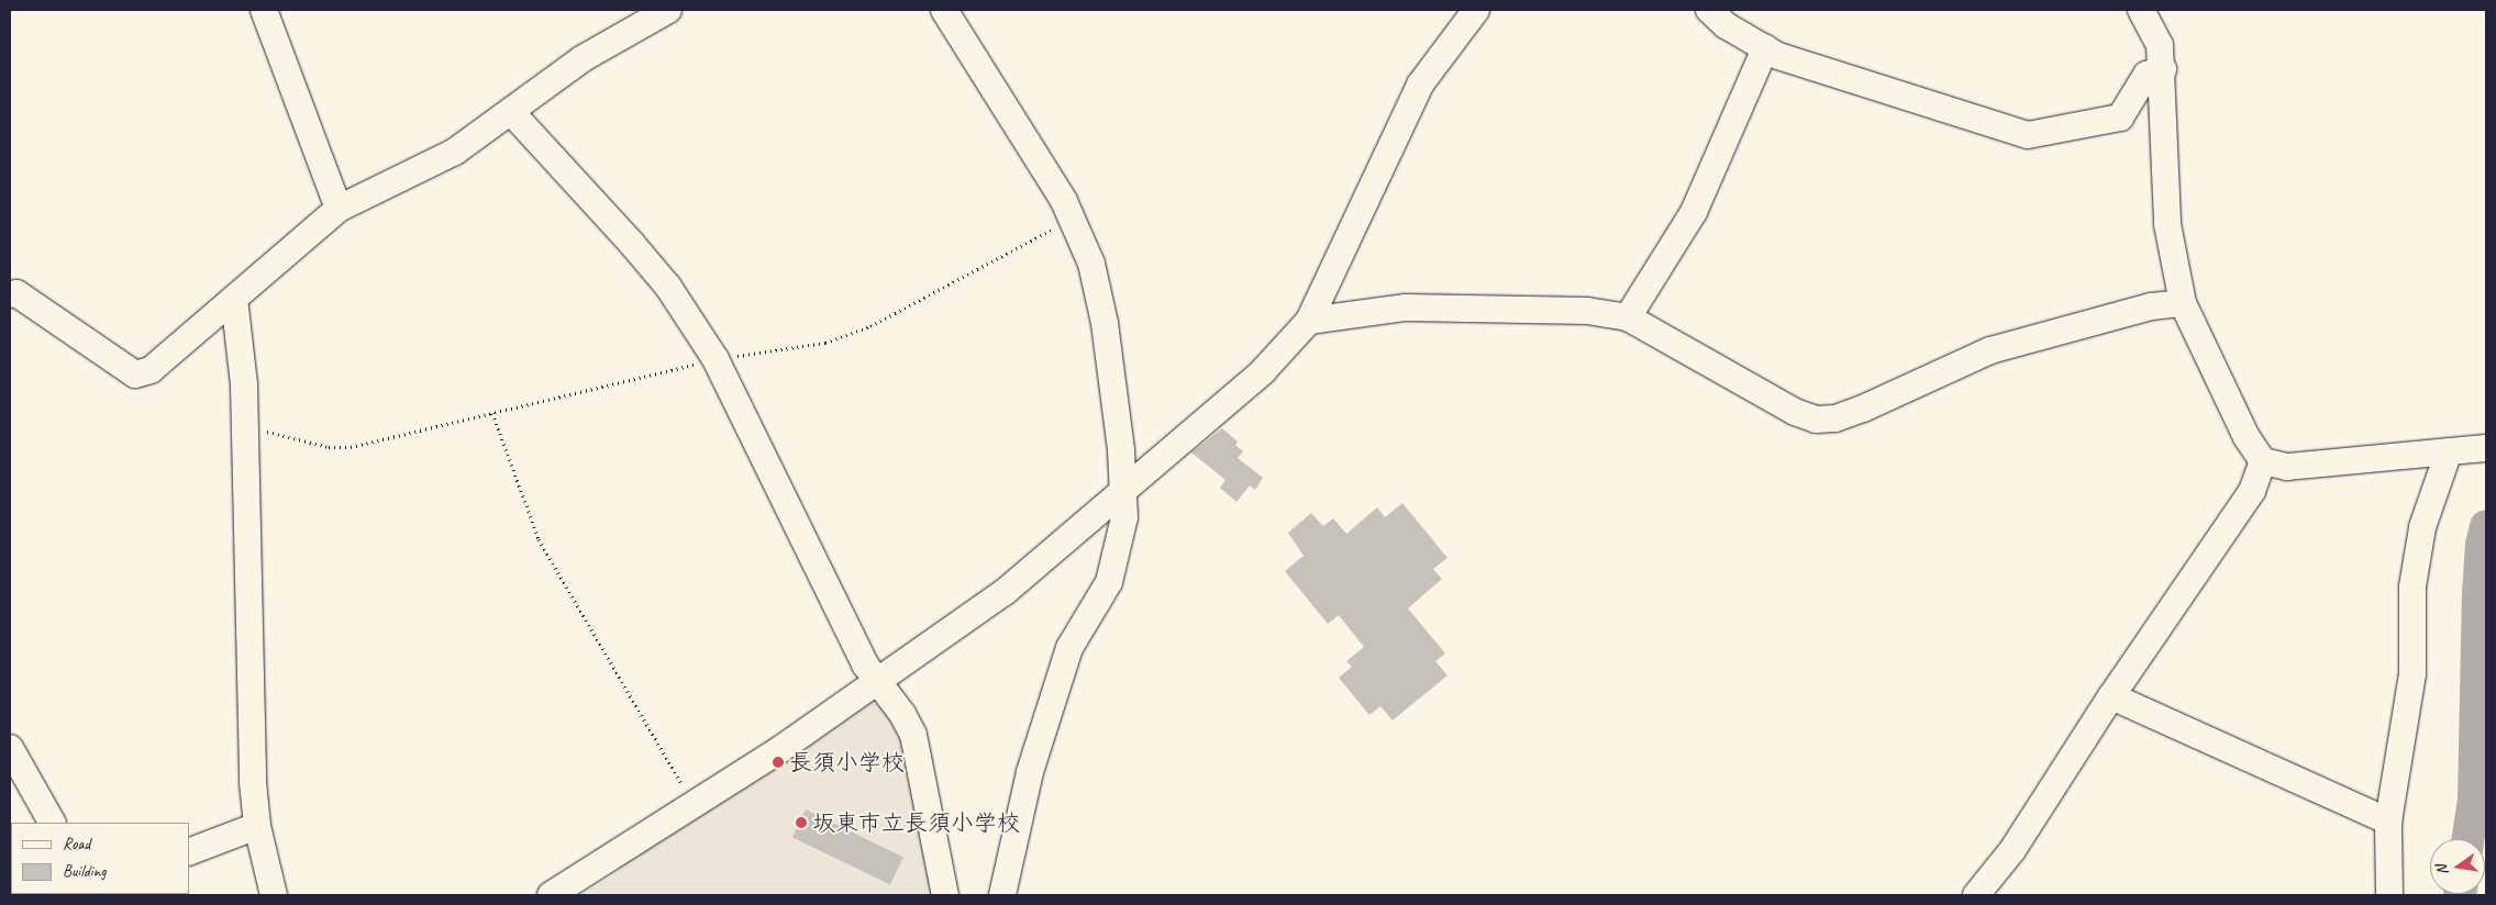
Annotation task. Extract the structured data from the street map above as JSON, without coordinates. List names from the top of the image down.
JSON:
{
  "places": ["長須小学校", "坂東市立長須小学校"],
  "legend": ["Road", "Building"],
  "north": "left"
}
